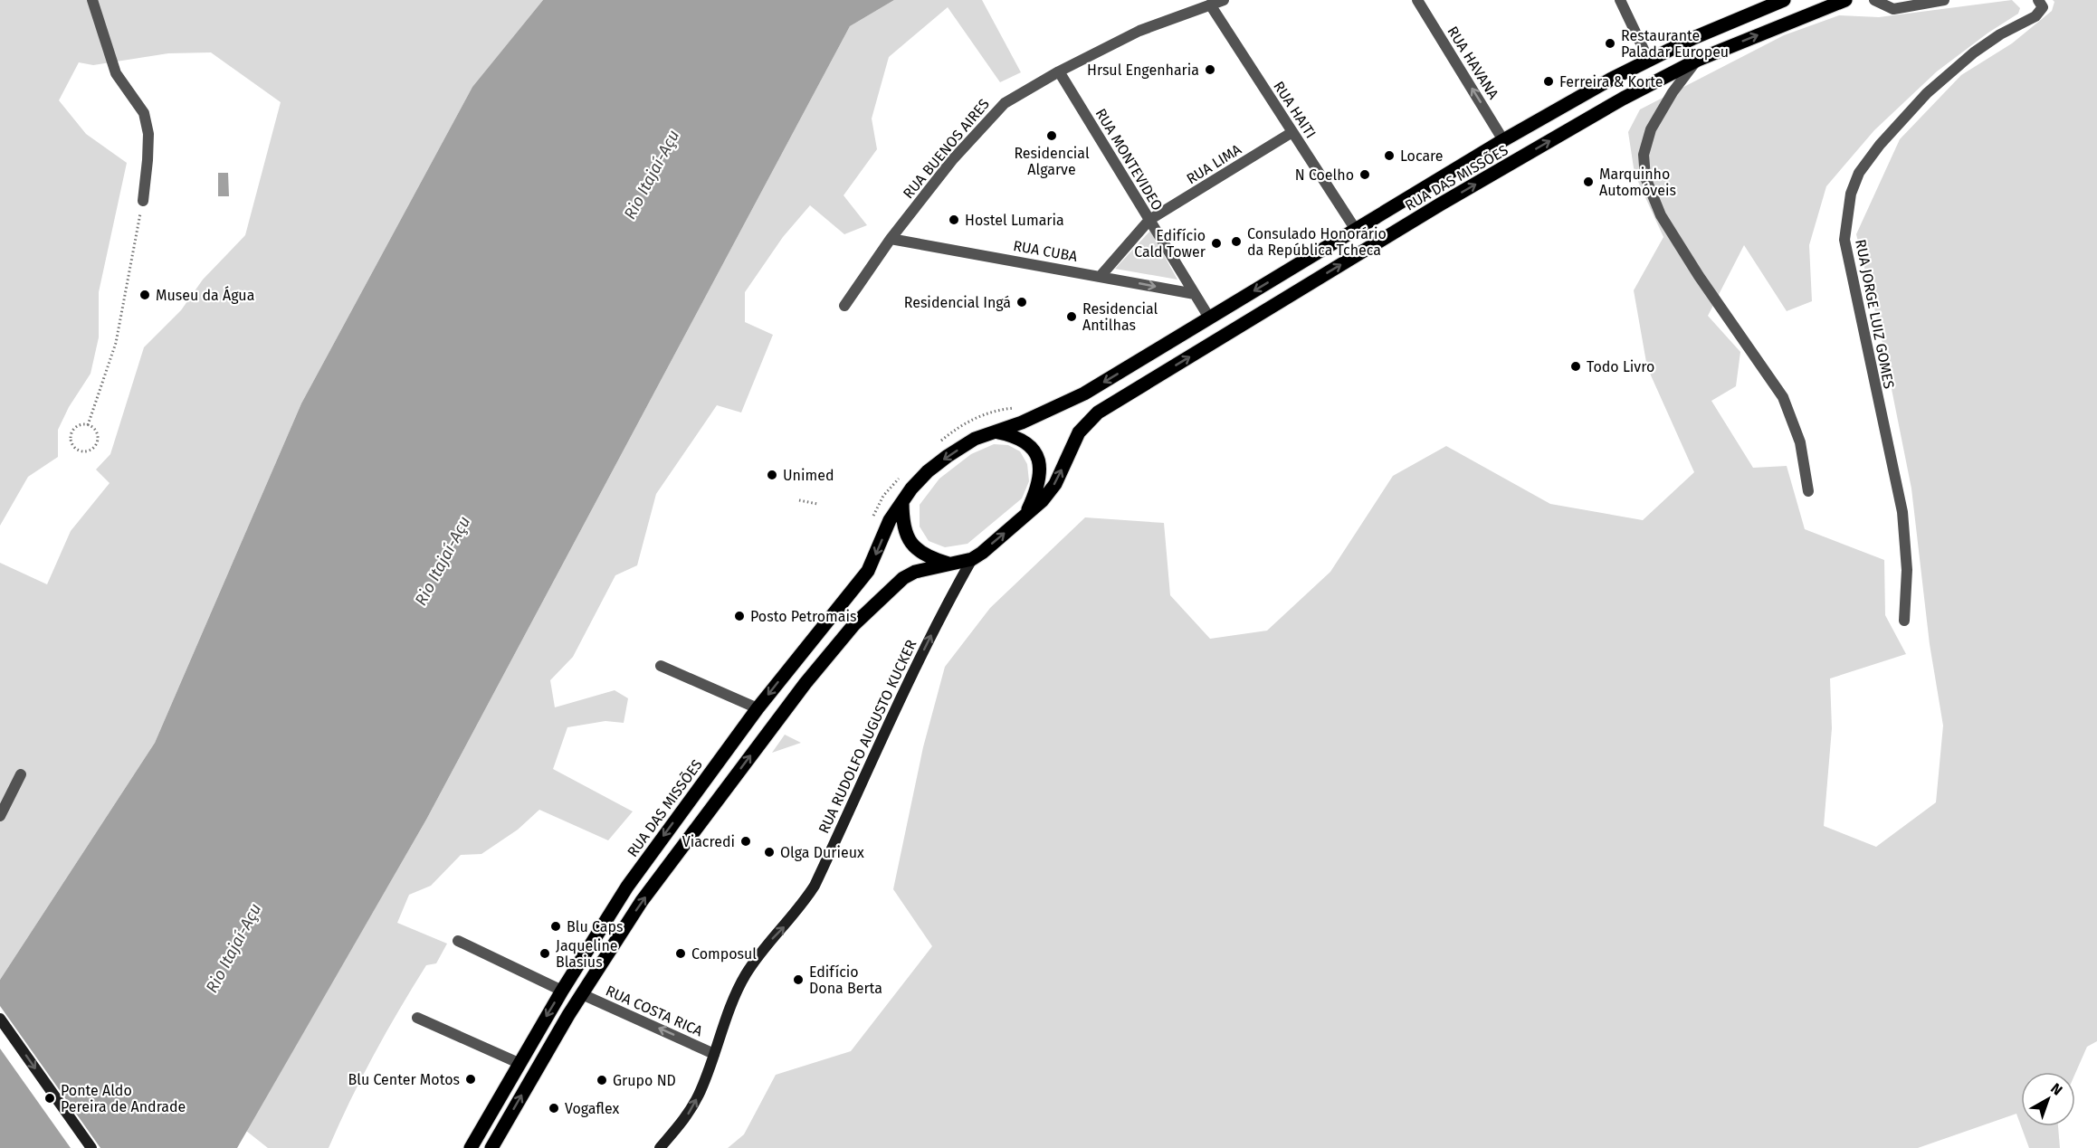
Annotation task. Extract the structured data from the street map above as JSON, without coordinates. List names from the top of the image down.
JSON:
{
  "streets": {
    "main road": ["RUA DAS MISSÕES"],
    "street": [
      "RUA HAVANA",
      "RUA HAITI",
      "RUA BUENOS AIRES",
      "RUA MONTEVIDEO",
      "RUA LIMA",
      "RUA CUBA",
      "RUA JORGE LUIZ GOMES",
      "RUA RUDOLFO AUGUSTO KUCKER",
      "RUA COSTA RICA"
    ]
  },
  "crossings": [
    ["RUA HAVANA", "RUA DAS MISSÕES"],
    ["RUA HAITI", "RUA BUENOS AIRES"],
    ["RUA HAITI", "RUA LIMA"],
    ["RUA HAITI", "RUA DAS MISSÕES"],
    ["RUA BUENOS AIRES", "RUA MONTEVIDEO"],
    ["RUA BUENOS AIRES", "RUA CUBA"],
    ["RUA MONTEVIDEO", "RUA LIMA"],
    ["RUA MONTEVIDEO", "RUA DAS MISSÕES"],
    ["RUA MONTEVIDEO", "RUA CUBA"],
    ["RUA LIMA", "RUA CUBA"],
    ["RUA DAS MISSÕES", "RUA RUDOLFO AUGUSTO KUCKER"],
    ["RUA RUDOLFO AUGUSTO KUCKER", "RUA COSTA RICA"]
  ],
  "one_way": ["RUA HAVANA", "RUA RUDOLFO AUGUSTO KUCKER", "RUA COSTA RICA"],
  "water": ["Rio Itajaí-Açu"],
  "places": [
    "Restaurante Paladar Europeu",
    "Hrsul Engenharia",
    "Ferreira & Korte",
    "Residencial Algarve",
    "Locare",
    "N Coelho",
    "Marquinho Automóveis",
    "Hostel Lumaria",
    "Consulado Honorário da República Tcheca",
    "Edifício Cald Tower",
    "Museu da Água",
    "Residencial Ingá",
    "Residencial Antilhas",
    "Todo Livro",
    "Unimed",
    "Posto Petromais",
    "Viacredi",
    "Olga Durieux",
    "Blu Caps",
    "Jaqueline Blasius",
    "Composul",
    "Edifício Dona Berta",
    "Blu Center Motos",
    "Grupo ND",
    "Ponte Aldo Pereira de Andrade",
    "Vogaflex"
  ],
  "north": "top right"
}
